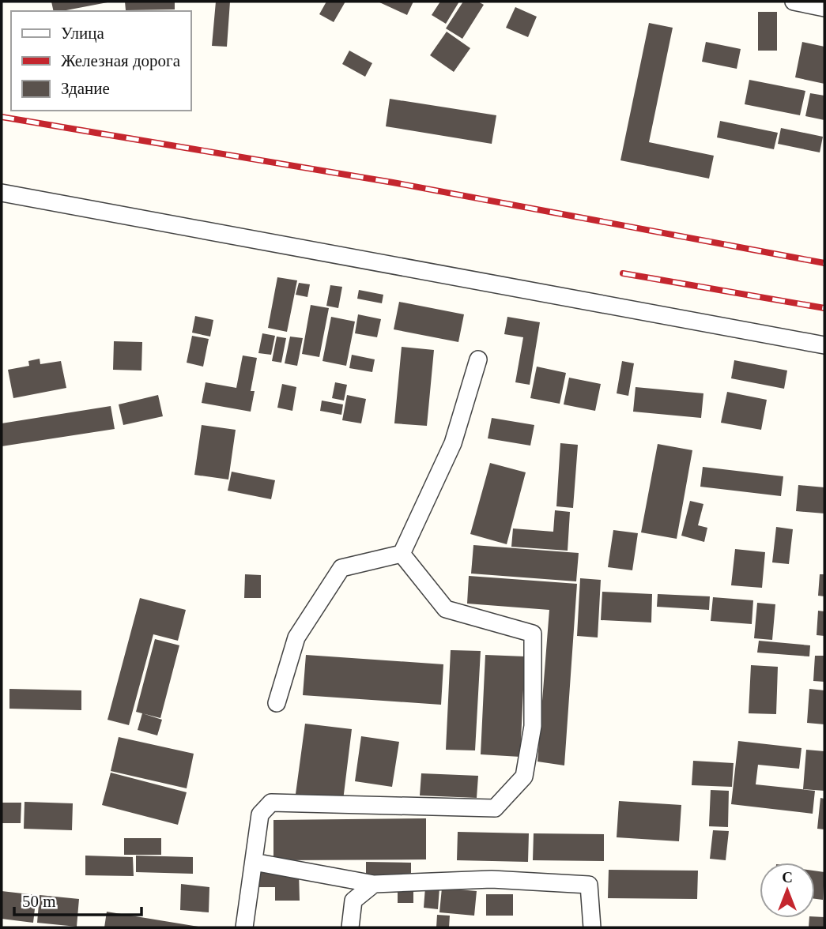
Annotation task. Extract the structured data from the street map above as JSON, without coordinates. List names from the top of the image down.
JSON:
{
  "legend": ["Улица", "Железная дорога", "Здание"],
  "scale_bar": "50 m",
  "north": "top"
}
